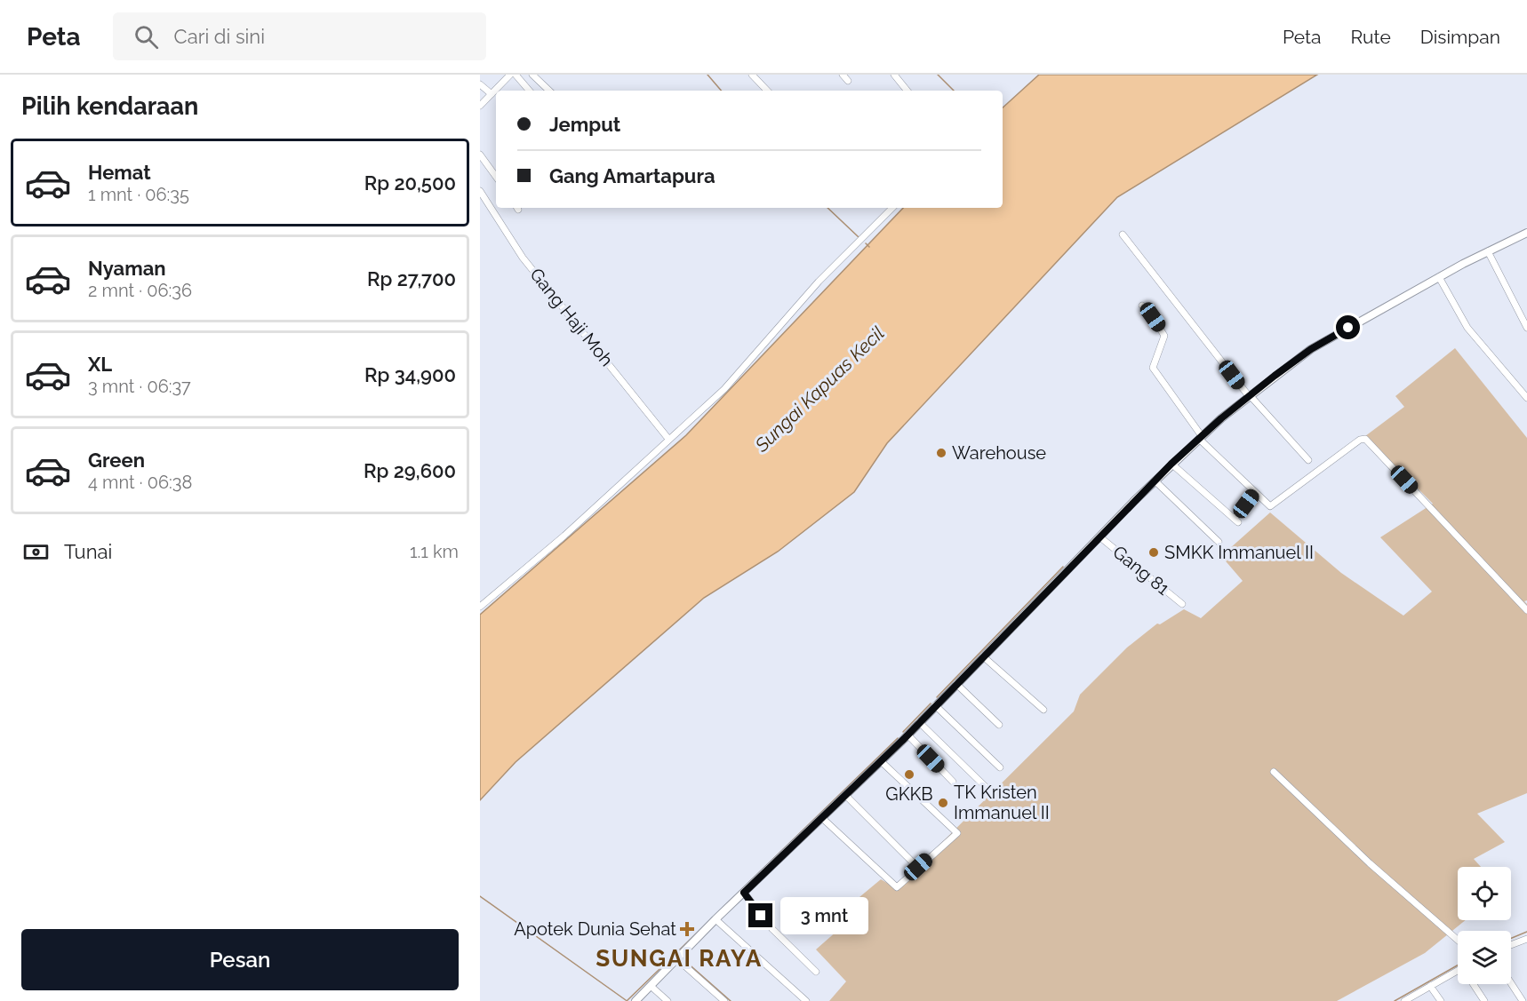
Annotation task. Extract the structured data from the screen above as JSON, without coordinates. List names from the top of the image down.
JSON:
{
  "streets": {
    "street": ["Gang Haji Moh", "Gang 81"]
  },
  "districts": ["SUNGAI RAYA"],
  "water": ["Sungai Kapuas Kecil"],
  "places": {
    "other": [
      "Warehouse",
      "SMKK Immanuel II",
      "GKKB",
      "TK Kristen Immanuel II"
    ],
    "health": ["Apotek Dunia Sehat"]
  },
  "page": {
    "header": "Peta",
    "search": "Cari di sini",
    "nav": ["Peta", "Rute", "Disimpan"],
    "heading": "Pilih kendaraan",
    "banner": ["Jemput", "Gang Amartapura"],
    "list": [
      {
        "name": "Hemat",
        "note": "1 mnt · 06:35",
        "value": "Rp 20,500"
      },
      {
        "name": "Nyaman",
        "note": "2 mnt · 06:36",
        "value": "Rp 27,700"
      },
      {
        "name": "XL",
        "note": "3 mnt · 06:37",
        "value": "Rp 34,900"
      },
      {
        "name": "Green",
        "note": "4 mnt · 06:38",
        "value": "Rp 29,600"
      }
    ],
    "pay": ["Tunai", "1.1 km"],
    "bubble": "3 mnt",
    "buttons": "Pesan"
  }
}
